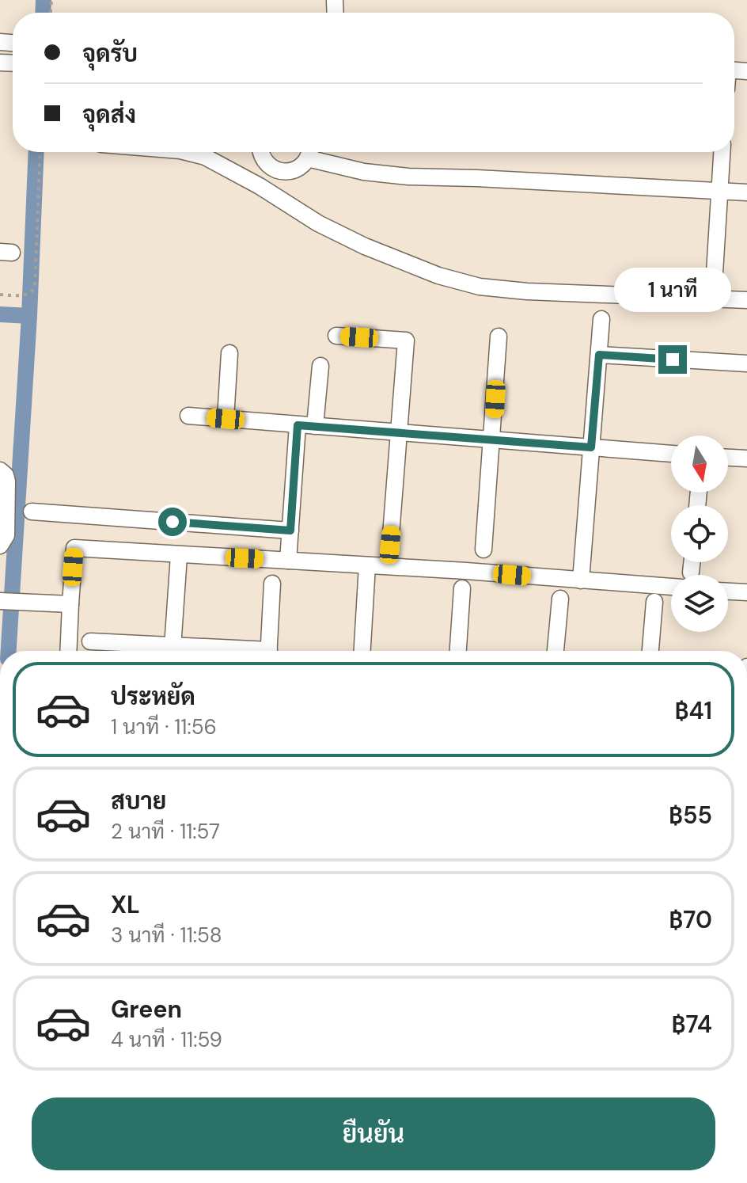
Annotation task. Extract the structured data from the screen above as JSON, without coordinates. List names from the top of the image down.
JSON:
{
  "north": "bottom",
  "page": {
    "banner": ["จุดรับ", "จุดส่ง"],
    "bubble": "1 นาที",
    "list": [
      {
        "name": "ประหยัด",
        "note": "1 นาที · 11:56",
        "value": "฿41"
      },
      {
        "name": "สบาย",
        "note": "2 นาที · 11:57",
        "value": "฿55"
      },
      {
        "name": "XL",
        "note": "3 นาที · 11:58",
        "value": "฿70"
      },
      {
        "name": "Green",
        "note": "4 นาที · 11:59",
        "value": "฿74"
      }
    ],
    "buttons": "ยืนยัน"
  }
}
